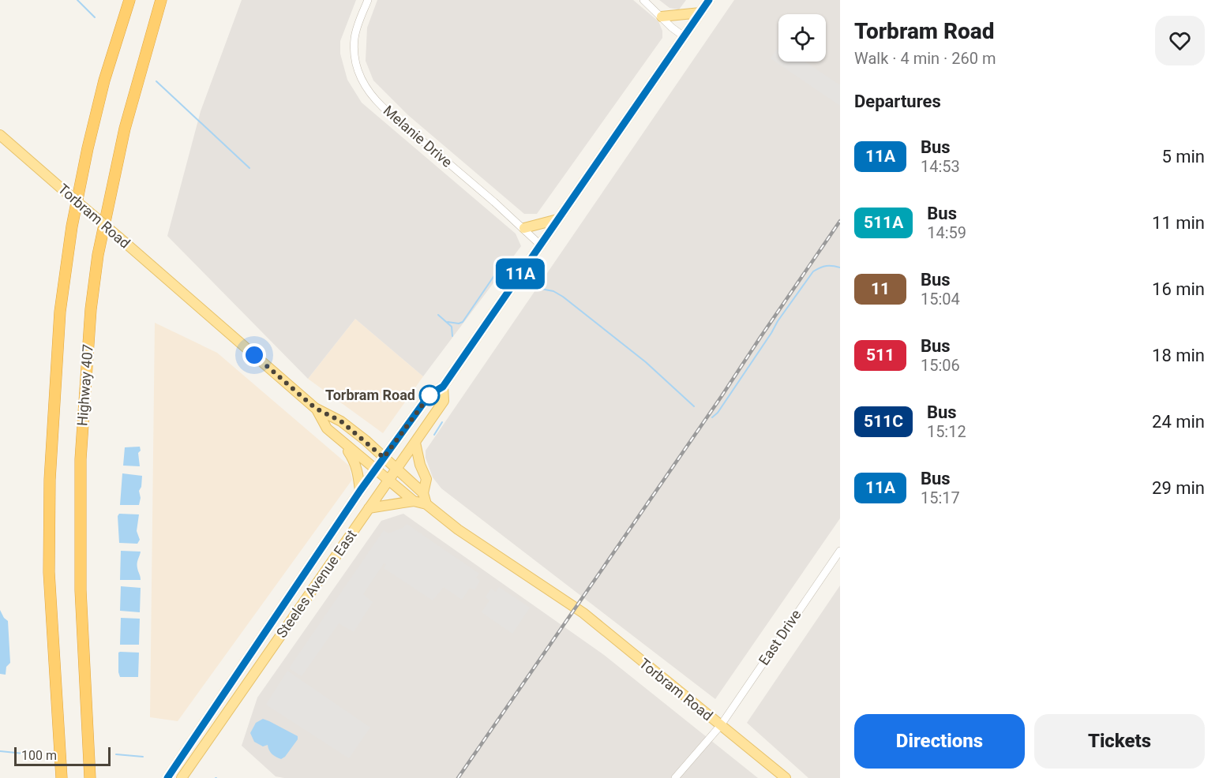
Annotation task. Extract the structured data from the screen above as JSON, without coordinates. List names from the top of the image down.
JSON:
{
  "streets": {
    "highway": ["Highway 407"],
    "main road": ["Torbram Road", "Steeles Avenue East"],
    "street": ["Melanie Drive", "East Drive"]
  },
  "crossings": [
    ["Melanie Drive", "Steeles Avenue East"],
    ["Torbram Road", "Steeles Avenue East"],
    ["Torbram Road", "East Drive"]
  ],
  "places": ["Torbram Road"],
  "lines": ["bus line 11A"],
  "scale_bar": "100 m",
  "page": {
    "on_map": "11A",
    "heading": [
      ["Torbram Road", "Walk · 4 min · 260 m"],
      "Departures"
    ],
    "list": [
      {
        "mark": "11A",
        "name": "Bus",
        "note": "14:53",
        "value": "5 min"
      },
      {
        "mark": "511A",
        "name": "Bus",
        "note": "14:59",
        "value": "11 min"
      },
      {
        "mark": "11",
        "name": "Bus",
        "note": "15:04",
        "value": "16 min"
      },
      {
        "mark": "511",
        "name": "Bus",
        "note": "15:06",
        "value": "18 min"
      },
      {
        "mark": "511C",
        "name": "Bus",
        "note": "15:12",
        "value": "24 min"
      },
      {
        "mark": "11A",
        "name": "Bus",
        "note": "15:17",
        "value": "29 min"
      }
    ],
    "buttons": ["Directions", "Tickets"],
    "scale": "100 m"
  }
}
